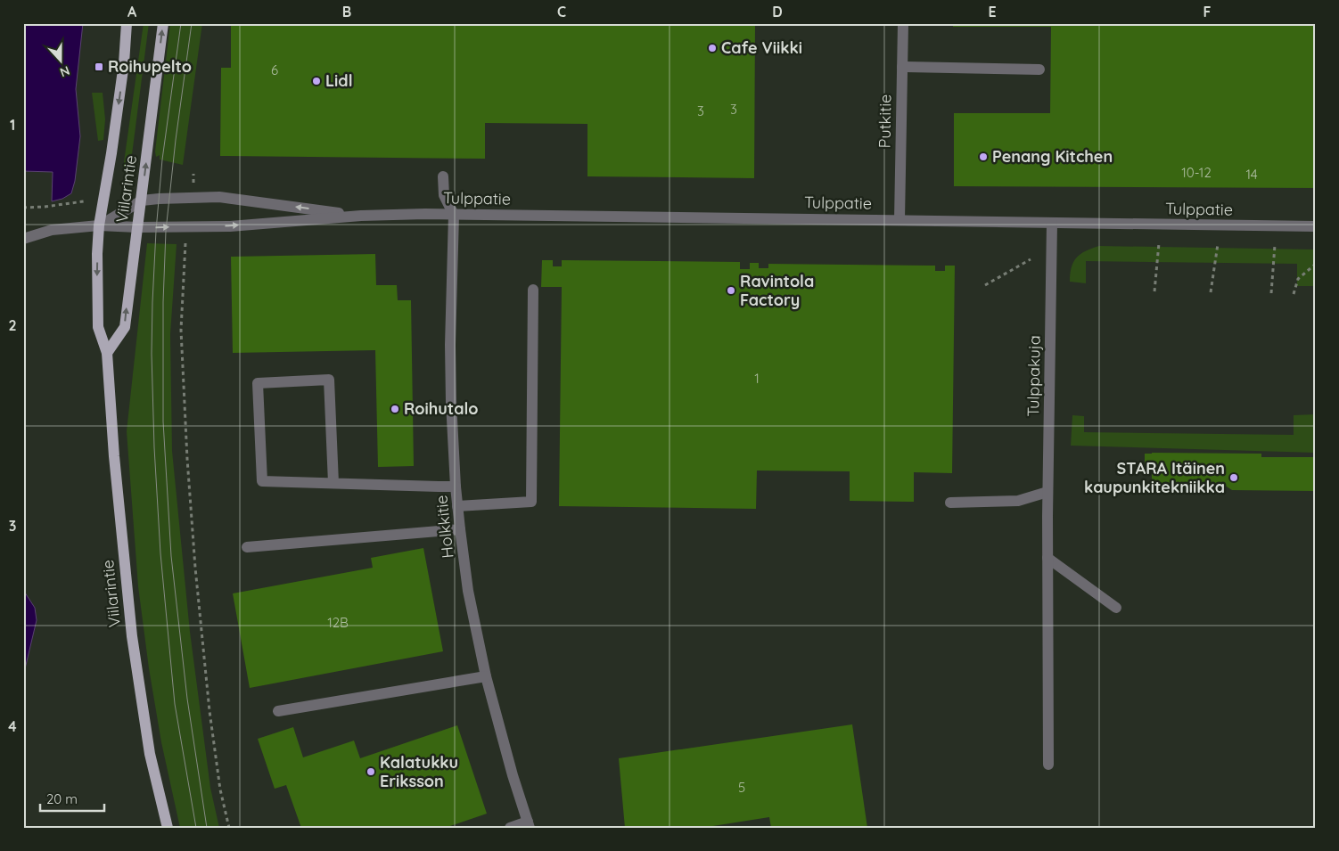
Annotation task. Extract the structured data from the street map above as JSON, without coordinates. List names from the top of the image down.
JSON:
{
  "streets": {
    "main road": ["Viilarintie"],
    "street": [
      "Putkitie",
      "Tulppatie",
      "Tulppakuja",
      "Holkkitie"
    ]
  },
  "crossings": [
    ["Putkitie", "Tulppatie"],
    ["Viilarintie", "Tulppatie"],
    ["Tulppatie", "Tulppakuja"],
    ["Tulppatie", "Holkkitie"]
  ],
  "places": {
    "other": [
      "Cafe Viikki",
      "Lidl",
      "Penang Kitchen",
      "Ravintola Factory",
      "Roihutalo",
      "STARA Itäinen kaupunkitekniikka",
      "Kalatukku Eriksson"
    ],
    "transit": ["Roihupelto"]
  },
  "house_numbers": [
    "6",
    "3",
    "3",
    "10-12",
    "14",
    "1",
    "12B",
    "5"
  ],
  "scale_bar": "20 m",
  "north": "bottom",
  "grid": {
    "columns": [
      "A",
      "B",
      "C",
      "D",
      "E",
      "F"
    ],
    "rows": [
      "1",
      "2",
      "3",
      "4"
    ]
  }
}
